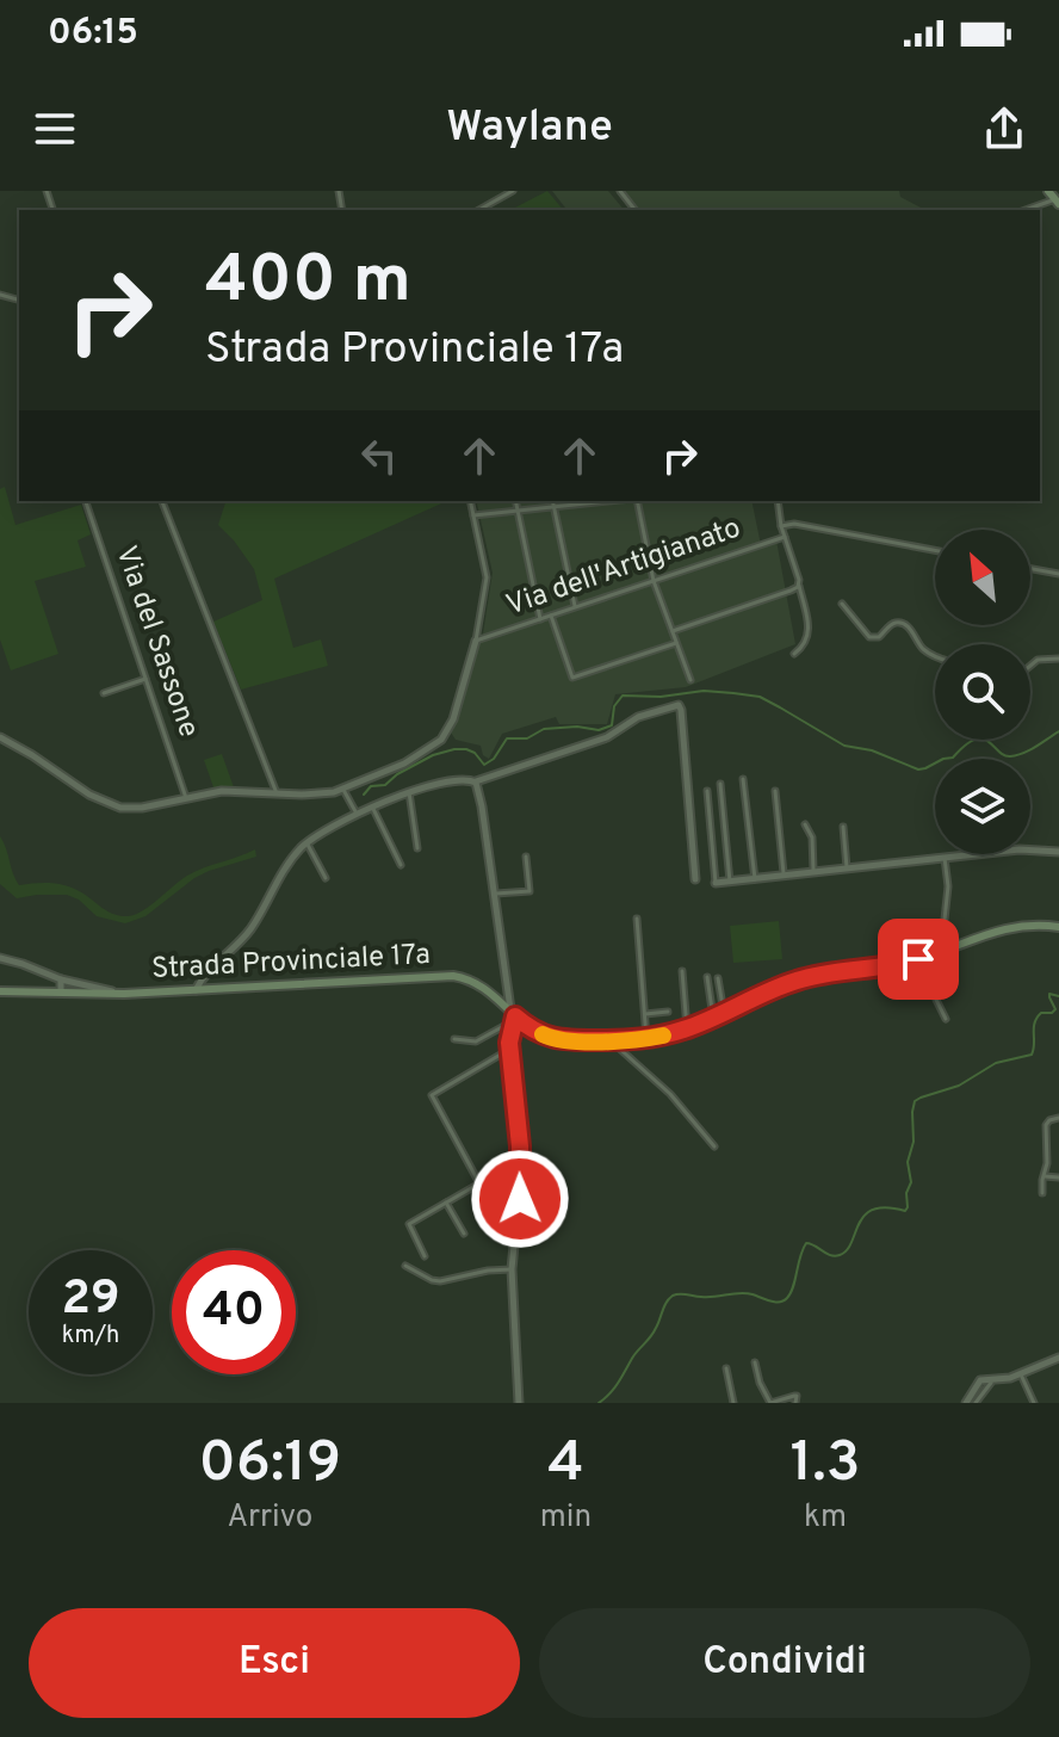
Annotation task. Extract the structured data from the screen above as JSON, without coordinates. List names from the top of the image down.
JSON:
{
  "streets": {
    "main road": ["Strada Provinciale 17a"],
    "street": ["Via dell'Artigianato", "Via del Sassone"]
  },
  "north": "top left",
  "page": {
    "status": "06:15",
    "header": "Waylane",
    "turn": ["400 m", "Strada Provinciale 17a"],
    "speed": "29 km/h",
    "limit": "40",
    "eta": [
      "06:19",
      "Arrivo",
      "4",
      "min",
      "1.3",
      "km"
    ],
    "buttons": ["Esci", "Condividi"]
  }
}
